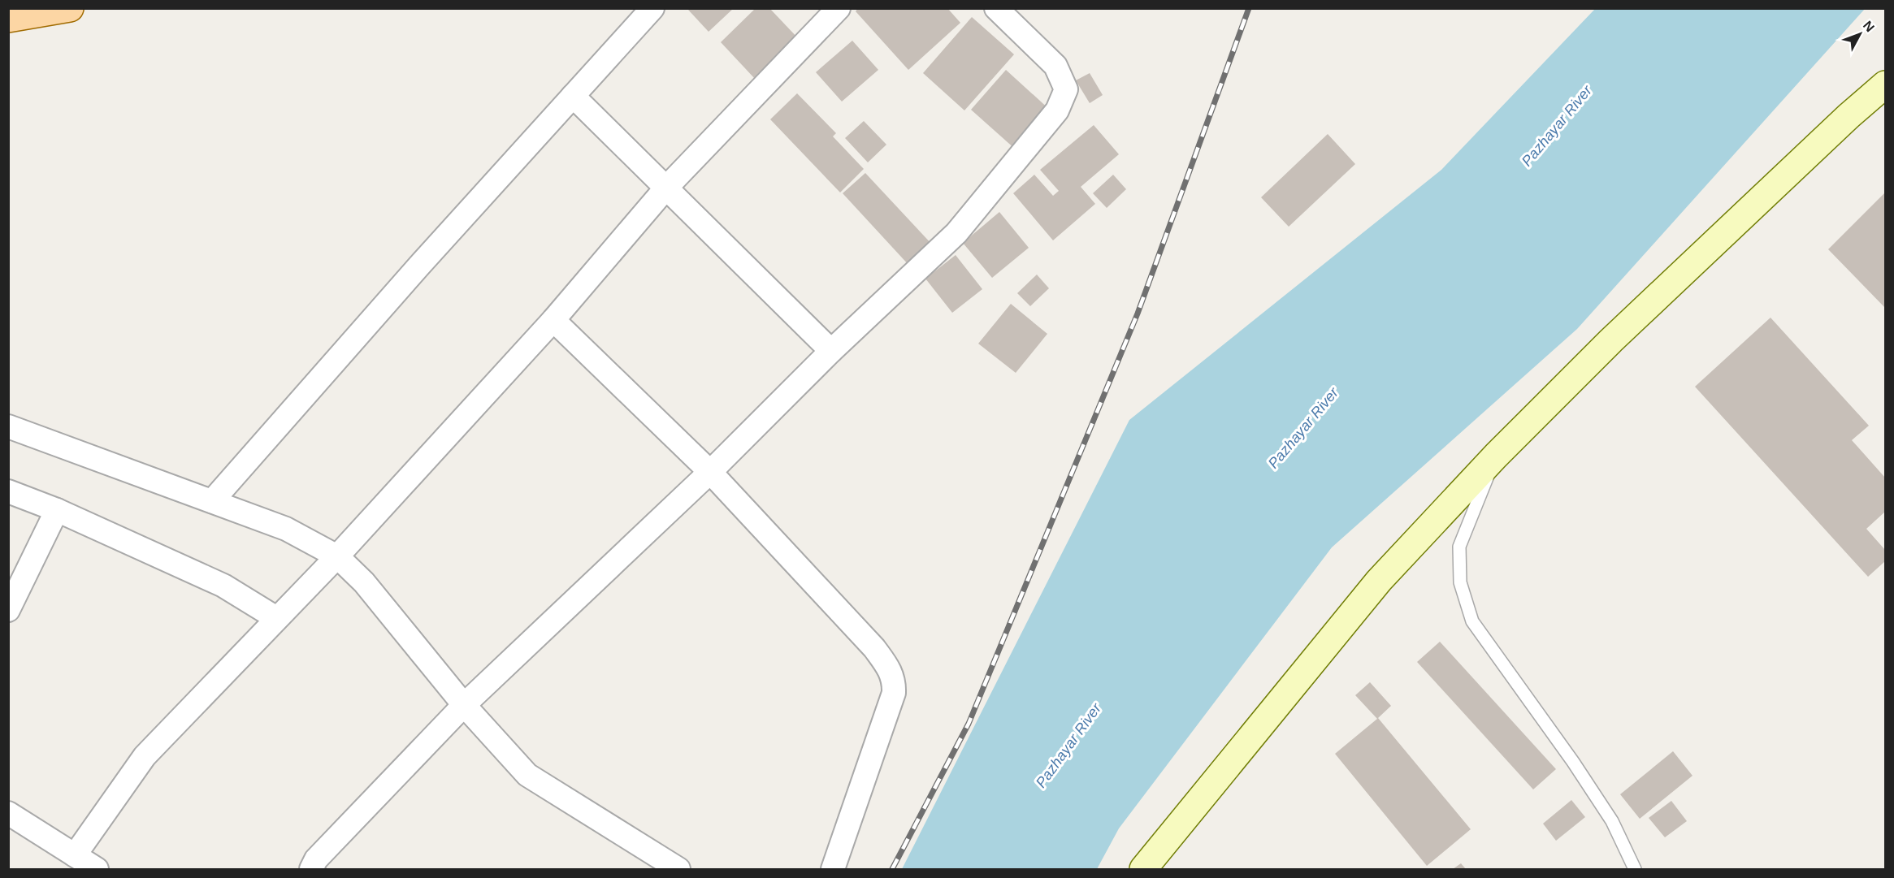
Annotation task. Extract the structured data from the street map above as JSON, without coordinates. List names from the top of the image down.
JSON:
{
  "water": ["Pazhayar River"],
  "north": "top right"
}
